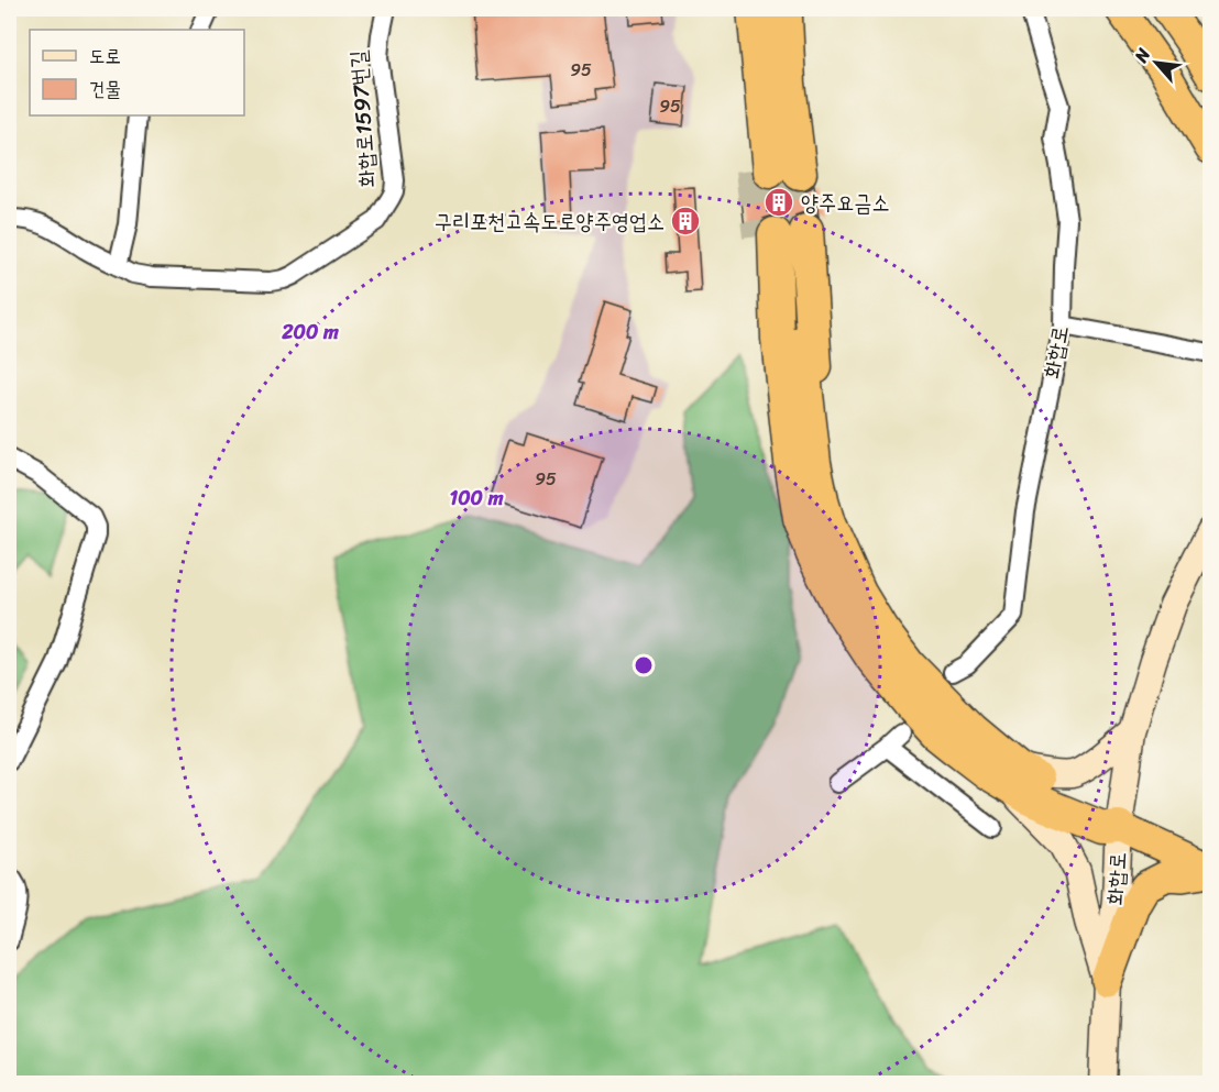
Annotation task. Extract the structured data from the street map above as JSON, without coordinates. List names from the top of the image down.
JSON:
{
  "streets": {
    "main road": ["화합로"],
    "street": ["화합로1597번길"]
  },
  "places": {
    "building": ["양주요금소", "구리포천고속도로양주영업소"]
  },
  "house_numbers": ["95", "95", "95"],
  "legend": ["도로", "건물"],
  "north": "top left",
  "rings": ["200 m", "100 m"]
}
